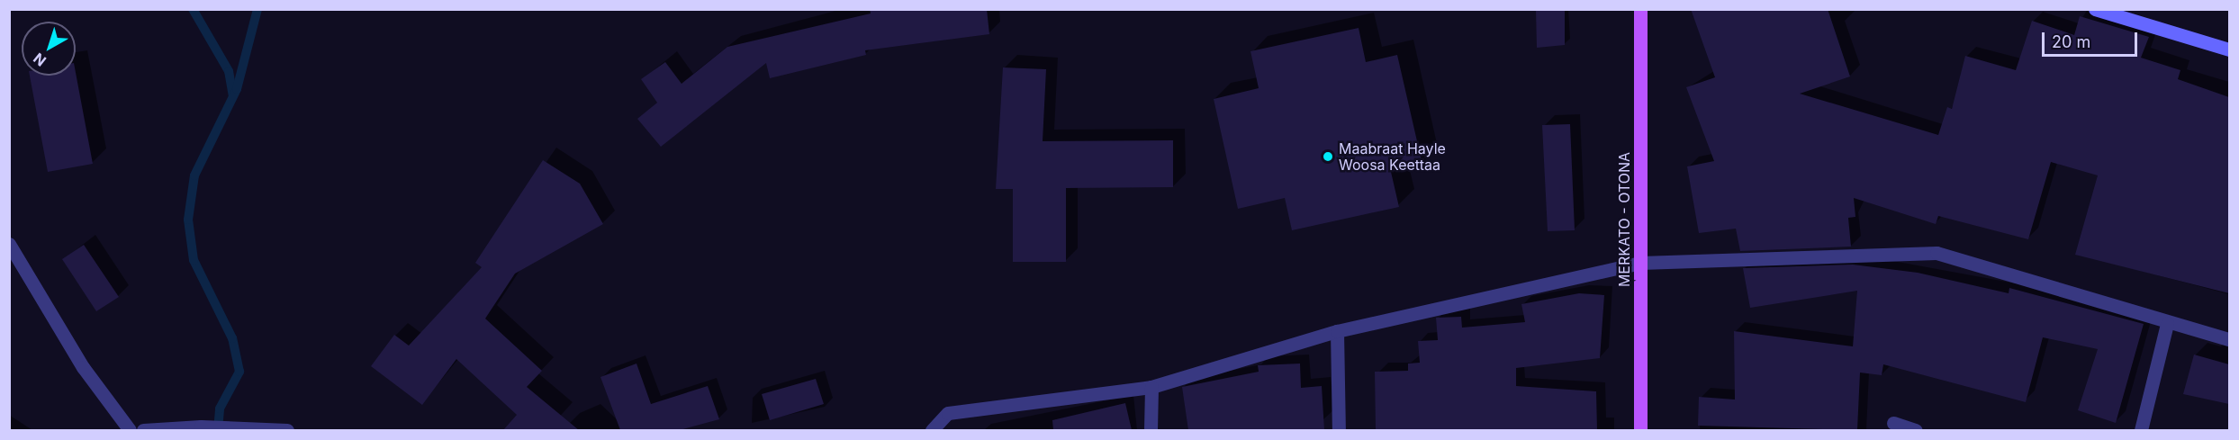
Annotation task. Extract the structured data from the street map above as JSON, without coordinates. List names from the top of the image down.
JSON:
{
  "streets": {
    "main road": ["MERKATO - OTONA"]
  },
  "places": ["Maabraat Hayle Woosa Keettaa"],
  "scale_bar": "20 m",
  "north": "bottom left"
}
